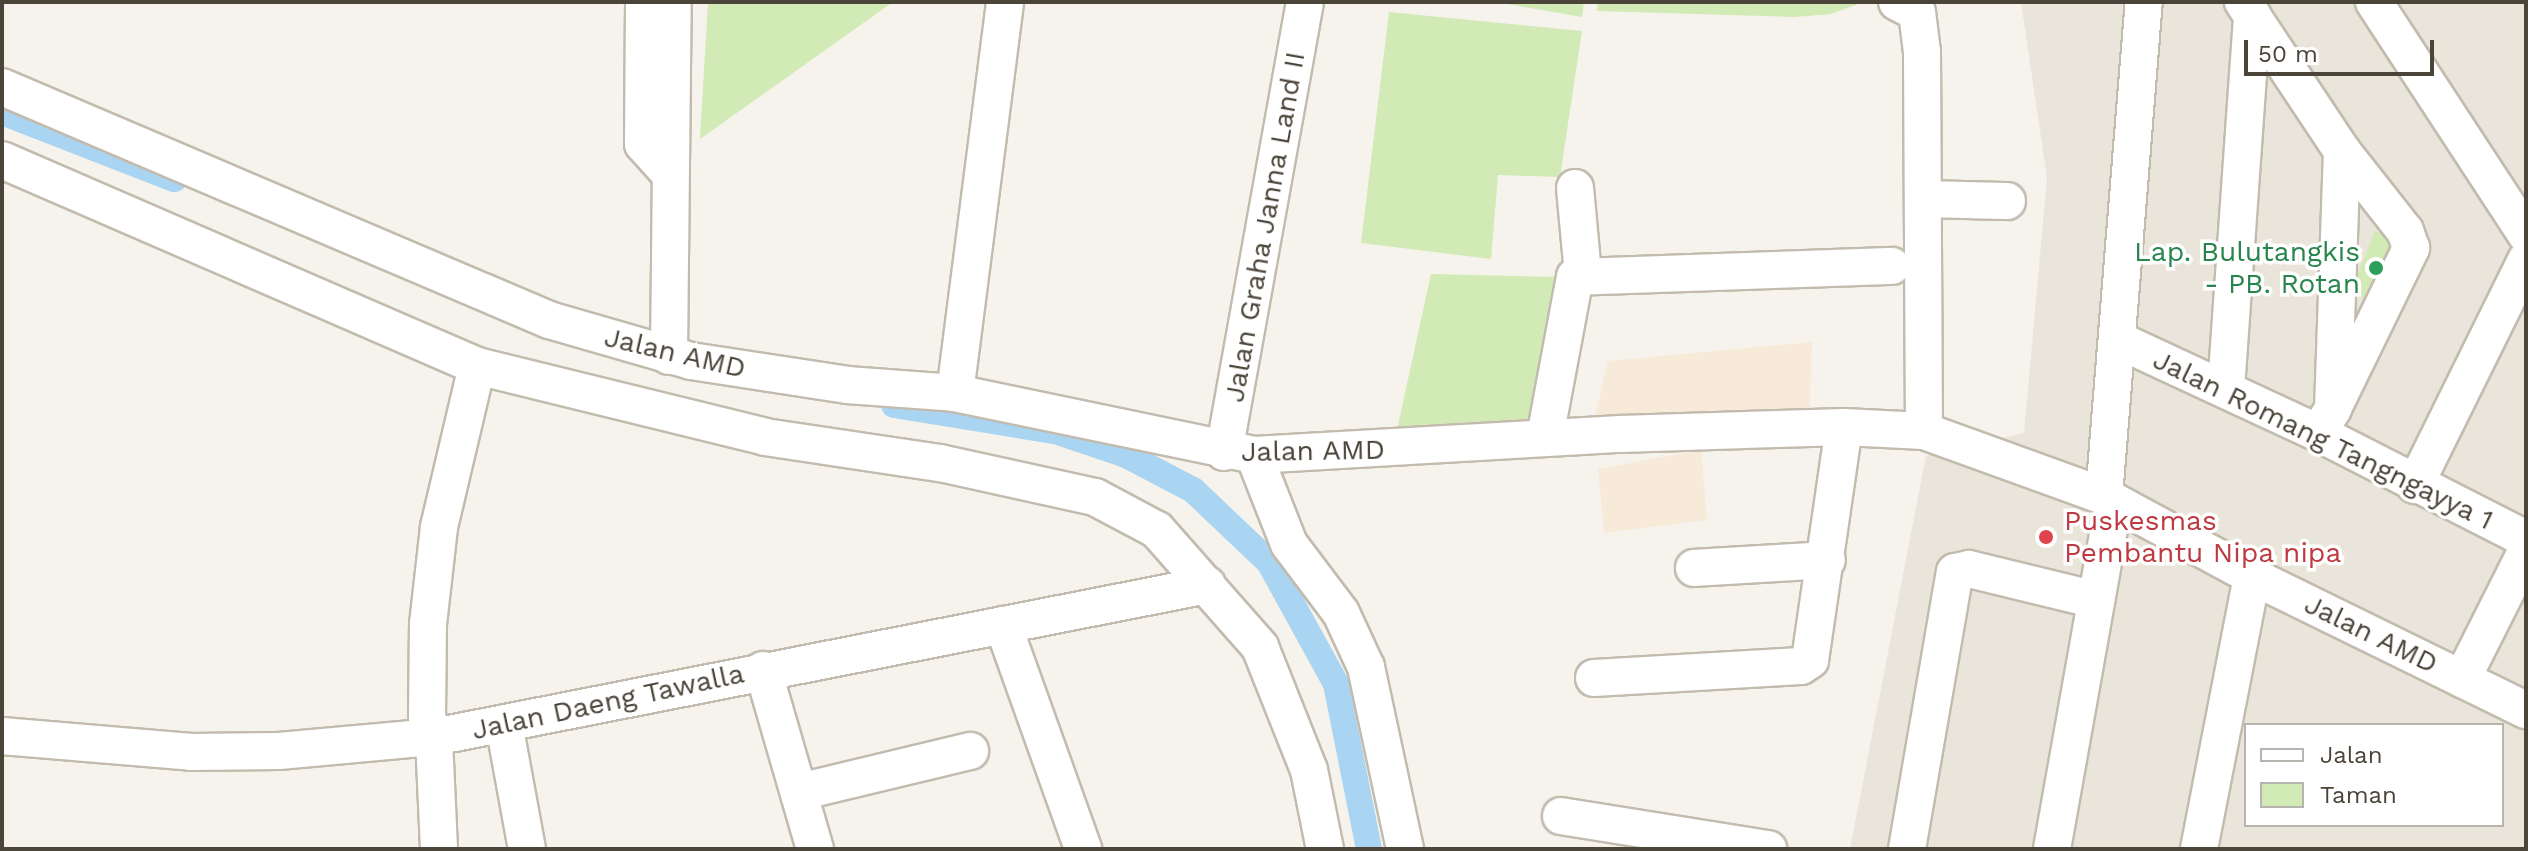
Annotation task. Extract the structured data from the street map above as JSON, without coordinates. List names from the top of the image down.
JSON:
{
  "streets": {
    "street": [
      "Jalan Graha Janna Land II",
      "Jalan AMD",
      "Jalan Romang Tangngayya 1",
      "Jalan Daeng Tawalla"
    ]
  },
  "crossings": [
    ["Jalan Graha Janna Land II", "Jalan AMD"]
  ],
  "places": ["Lap. Bulutangkis - PB. Rotan", "Puskesmas Pembantu Nipa nipa"],
  "legend": ["Jalan", "Taman"],
  "scale_bar": "50 m"
}
